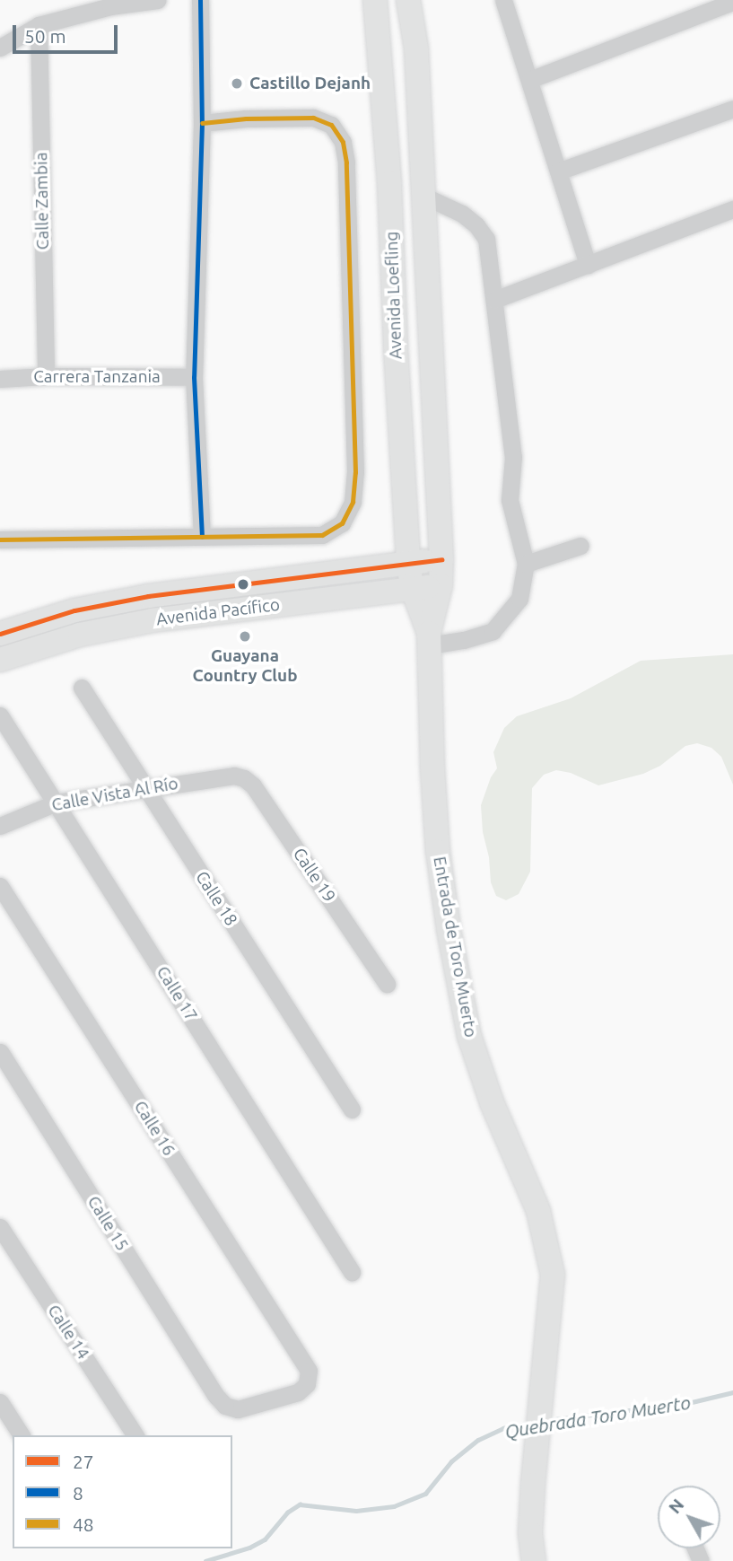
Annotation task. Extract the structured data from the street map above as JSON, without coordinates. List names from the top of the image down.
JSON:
{
  "streets": {
    "street": [
      "Calle Zambia",
      "Avenida Loefling",
      "Carrera Tanzania",
      "Avenida Pacífico",
      "Calle Vista Al Río",
      "Calle 19",
      "Calle 18",
      "Entrada de Toro Muerto",
      "Calle 17",
      "Calle 16",
      "Calle 15",
      "Calle 14"
    ]
  },
  "crossings": [
    ["Calle Zambia", "Carrera Tanzania"],
    ["Avenida Loefling", "Avenida Pacífico"],
    ["Avenida Loefling", "Entrada de Toro Muerto"],
    ["Avenida Pacífico", "Entrada de Toro Muerto"],
    ["Calle Vista Al Río", "Calle 19"],
    ["Calle Vista Al Río", "Calle 18"],
    ["Calle Vista Al Río", "Calle 17"],
    ["Calle 16", "Calle 15"]
  ],
  "water": ["Quebrada Toro Muerto"],
  "places": ["Castillo Dejanh", "Guayana Country Club"],
  "lines": ["transit line 8", "transit line 48", "transit line 27"],
  "legend": ["27", "8", "48"],
  "scale_bar": "50 m",
  "north": "top left"
}
